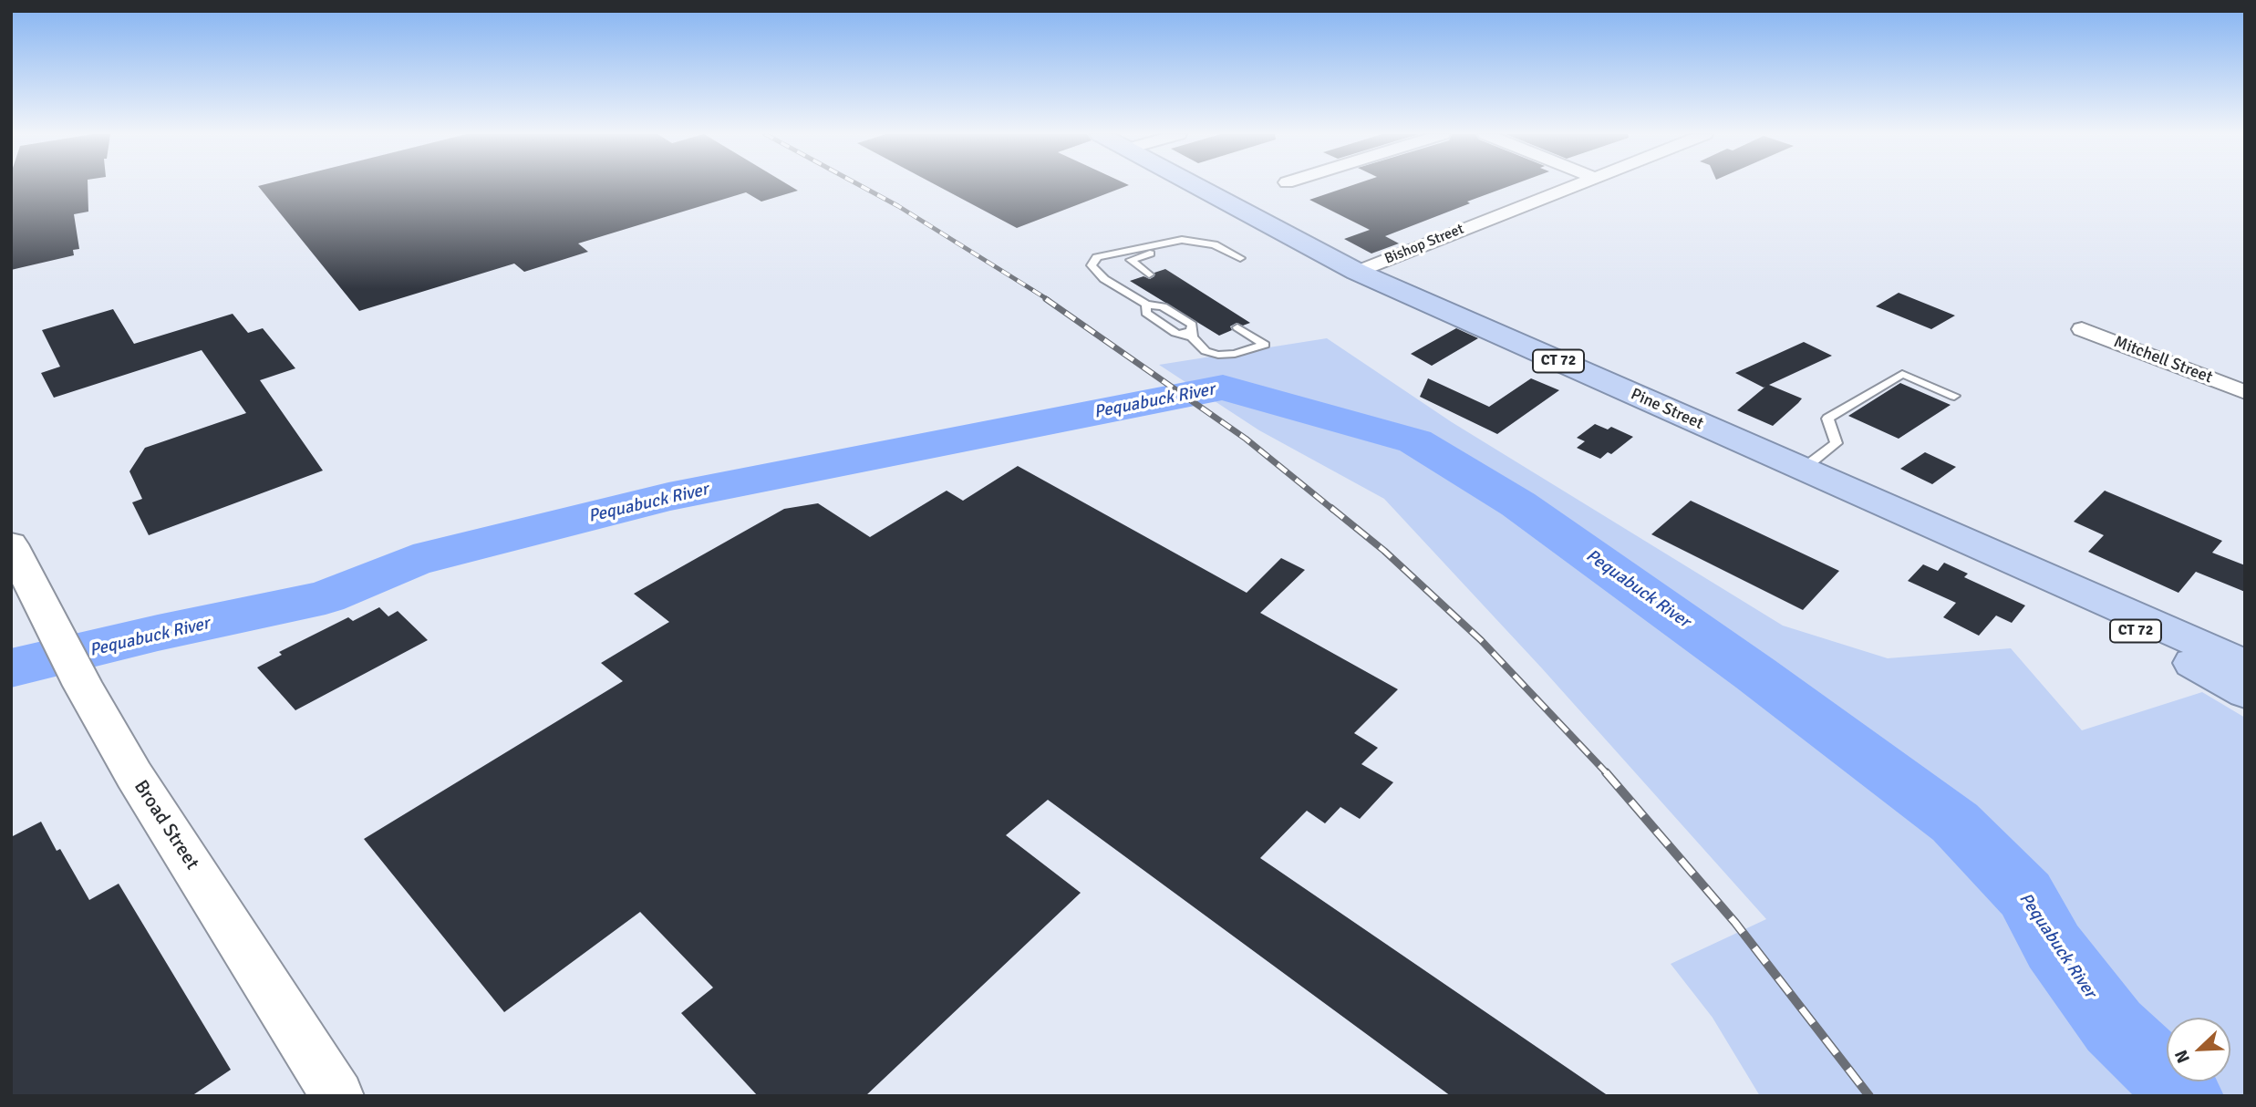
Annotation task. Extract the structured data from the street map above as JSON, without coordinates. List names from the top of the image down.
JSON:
{
  "streets": {
    "highway": ["CT 72", "Pine Street"],
    "main road": ["Broad Street"],
    "street": ["Bishop Street", "Mitchell Street"]
  },
  "crossings": [
    ["Bishop Street", "Pine Street"],
    ["CT 72", "Pine Street"]
  ],
  "water": ["Pequabuck River"],
  "north": "bottom left"
}
